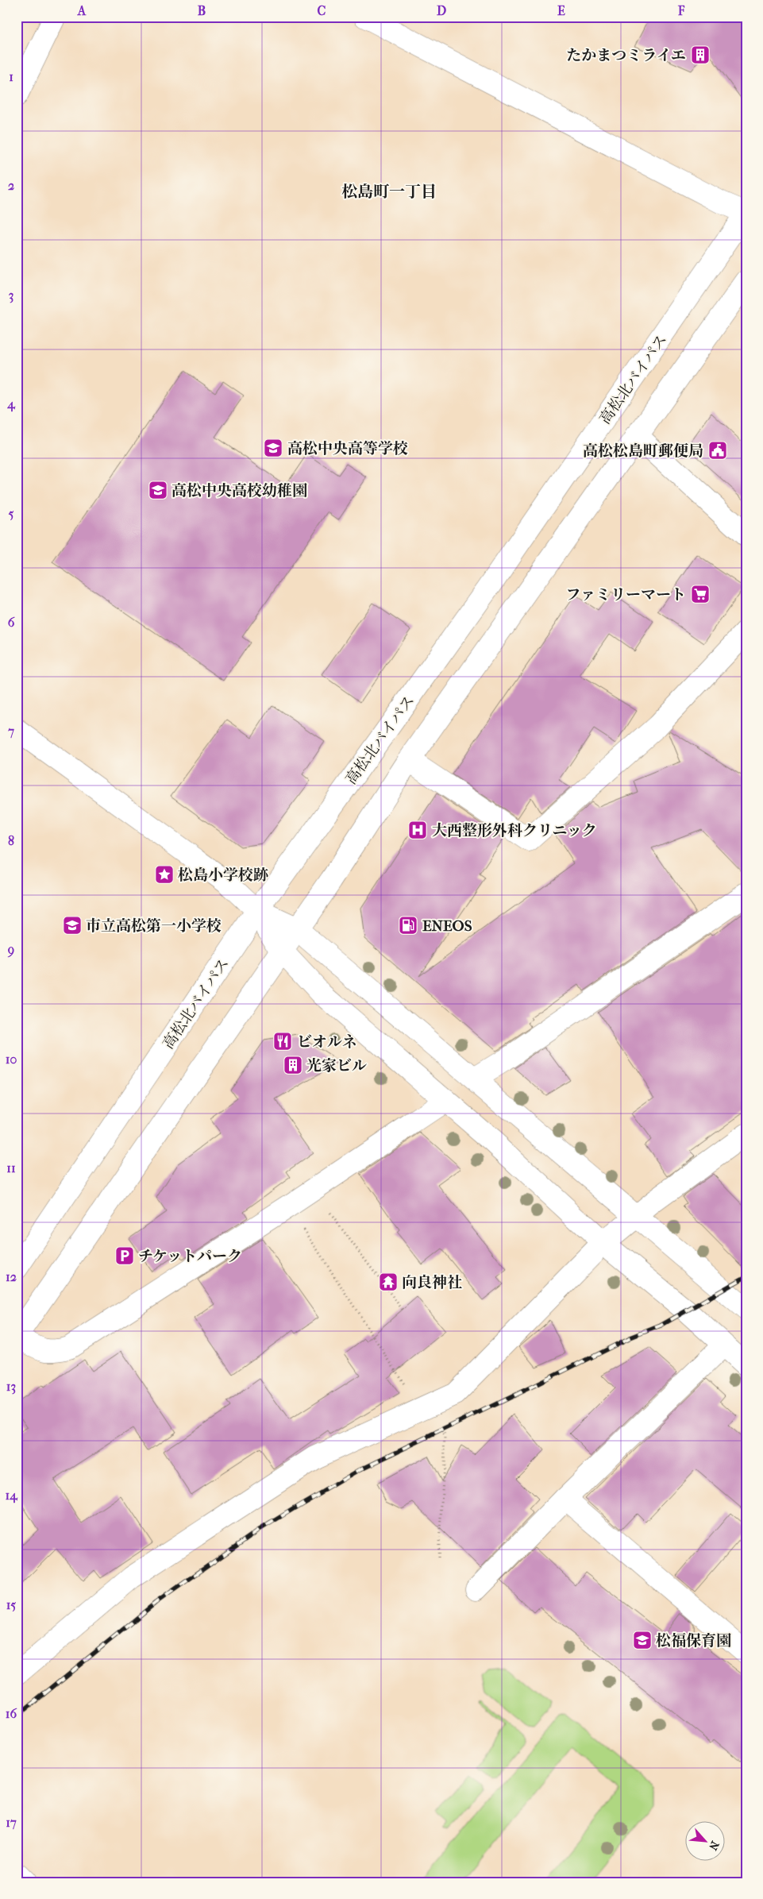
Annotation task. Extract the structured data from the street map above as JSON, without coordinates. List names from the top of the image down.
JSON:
{
  "streets": {
    "main road": ["高松北バイパス"]
  },
  "districts": ["松島町一丁目"],
  "places": {
    "building": ["たかまつミライエ", "光家ビル"],
    "school or university": [
      "高松中央高等学校",
      "高松中央高校幼稚園",
      "市立高松第一小学校",
      "松福保育園"
    ],
    "public building": ["高松松島町郵便局"],
    "supermarket": ["ファミリーマート"],
    "hospital": ["大西整形外科クリニック"],
    "place": ["松島小学校跡"],
    "fuel station": ["ENEOS"],
    "restaurant": ["ビオルネ"],
    "parking": ["チケットパーク"],
    "temple": ["向良神社"]
  },
  "north": "bottom right",
  "grid": {
    "columns": [
      "A",
      "B",
      "C",
      "D",
      "E",
      "F"
    ],
    "rows": [
      "1",
      "2",
      "3",
      "4",
      "5",
      "6",
      "7",
      "8",
      "9",
      "10",
      "11",
      "12",
      "13",
      "14",
      "15",
      "16",
      "17"
    ]
  }
}
